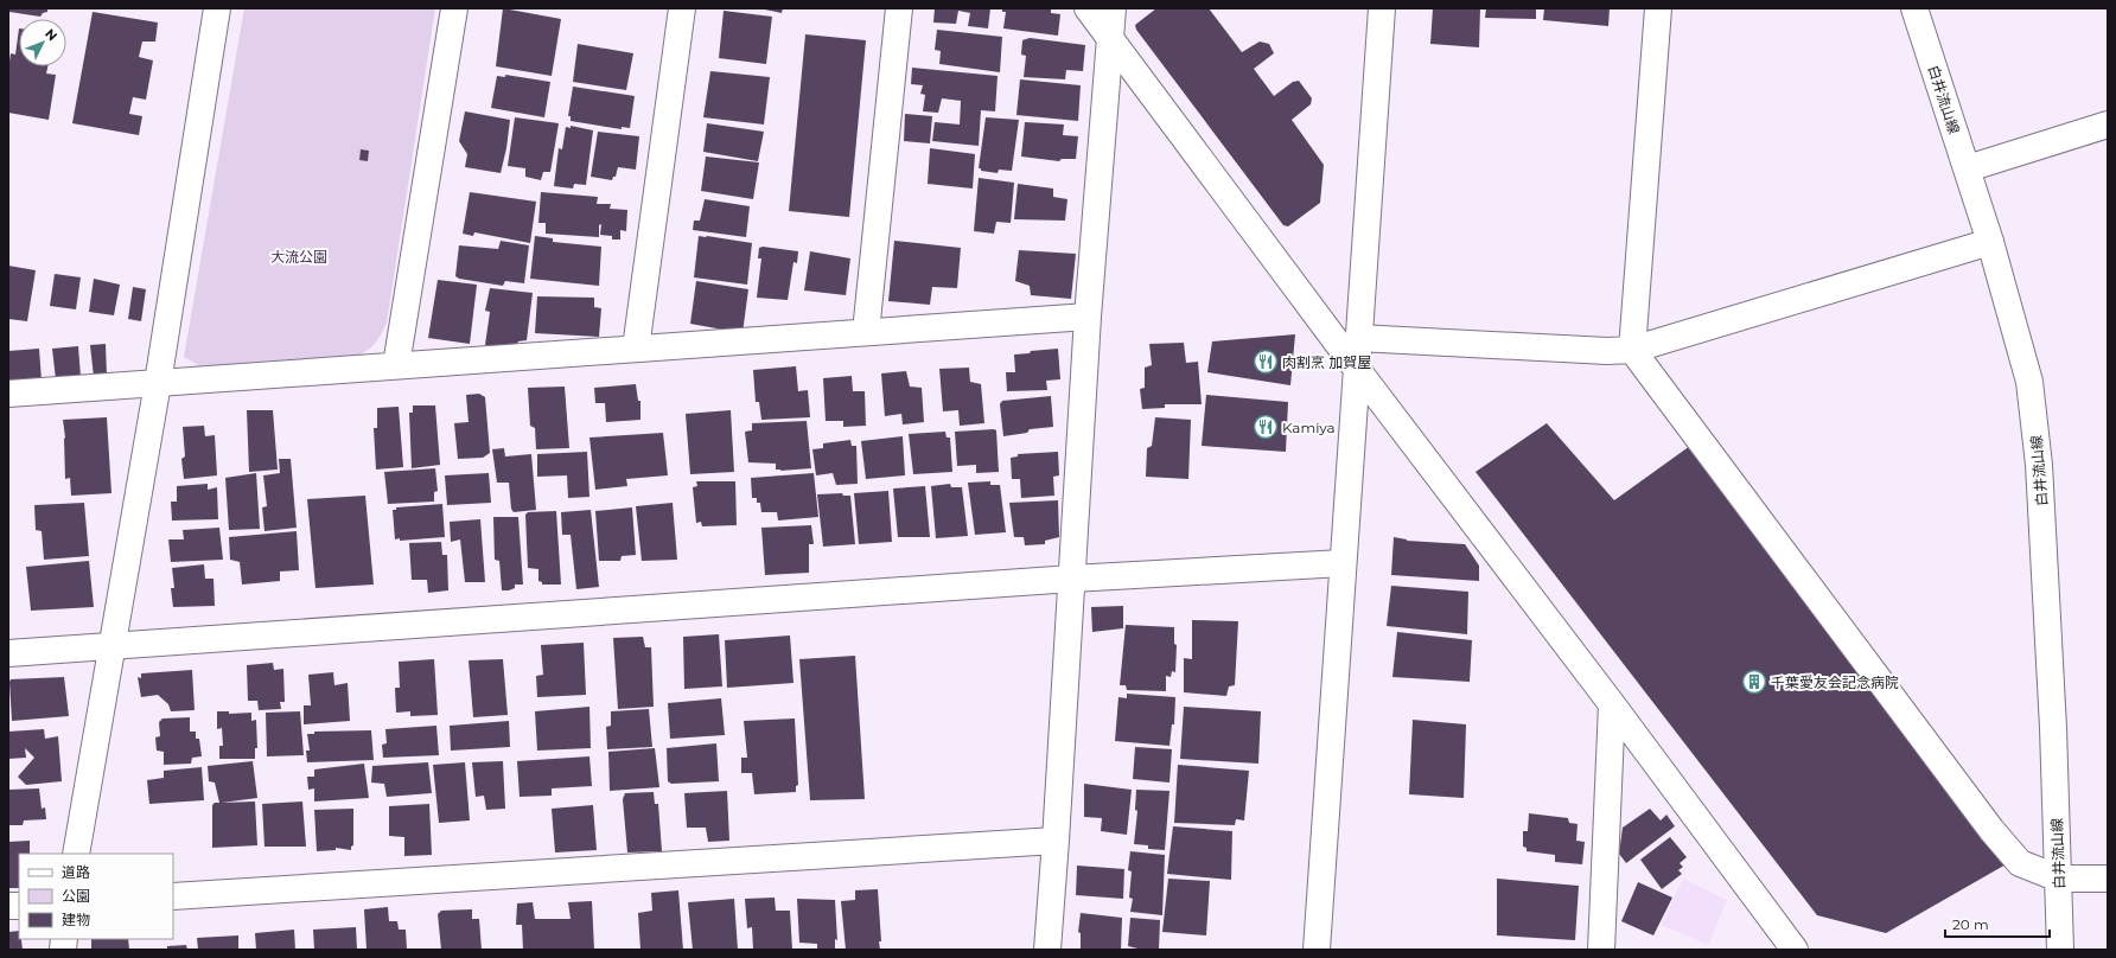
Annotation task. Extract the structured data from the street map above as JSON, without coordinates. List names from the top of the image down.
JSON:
{
  "streets": {
    "street": ["白井流山線"]
  },
  "parks": ["大流公園"],
  "places": {
    "restaurant": ["肉割烹 加賀屋", "Kamiya"],
    "building": ["千葉愛友会記念病院"]
  },
  "legend": ["道路", "公園", "建物"],
  "scale_bar": "20 m",
  "north": "top right"
}
